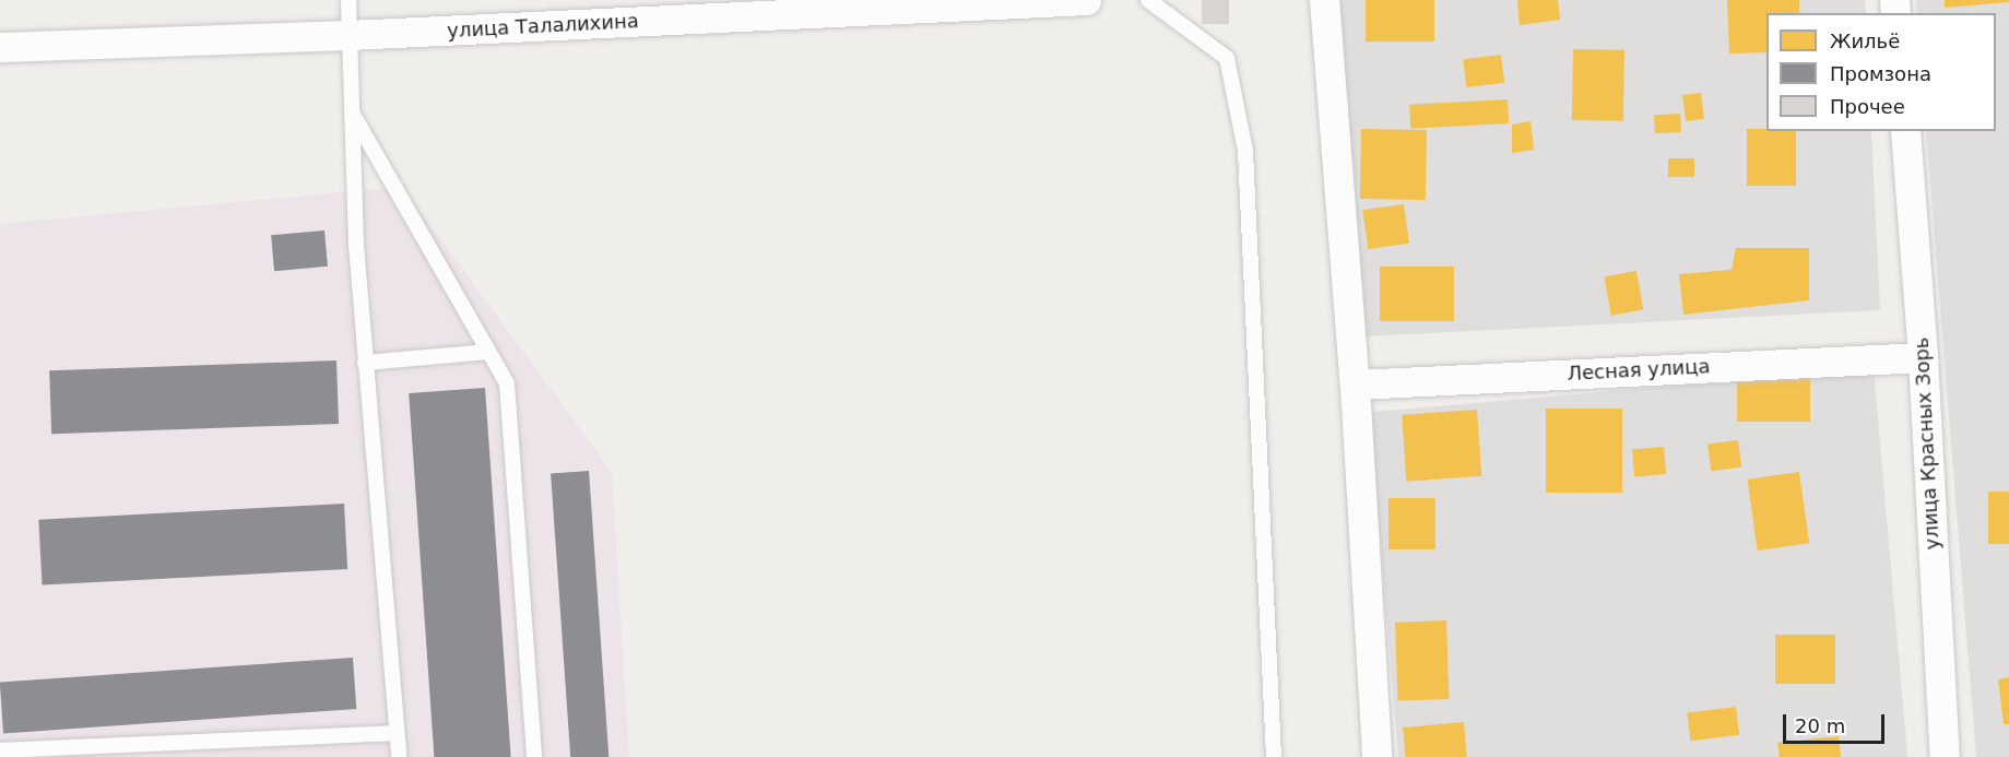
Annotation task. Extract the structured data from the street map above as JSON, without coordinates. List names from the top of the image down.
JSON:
{
  "streets": {
    "street": ["улица Талалихина", "Лесная улица", "улица Красных Зорь"]
  },
  "crossings": [
    ["Лесная улица", "улица Красных Зорь"]
  ],
  "legend": ["Жильё", "Промзона", "Прочее"],
  "scale_bar": "20 m"
}
